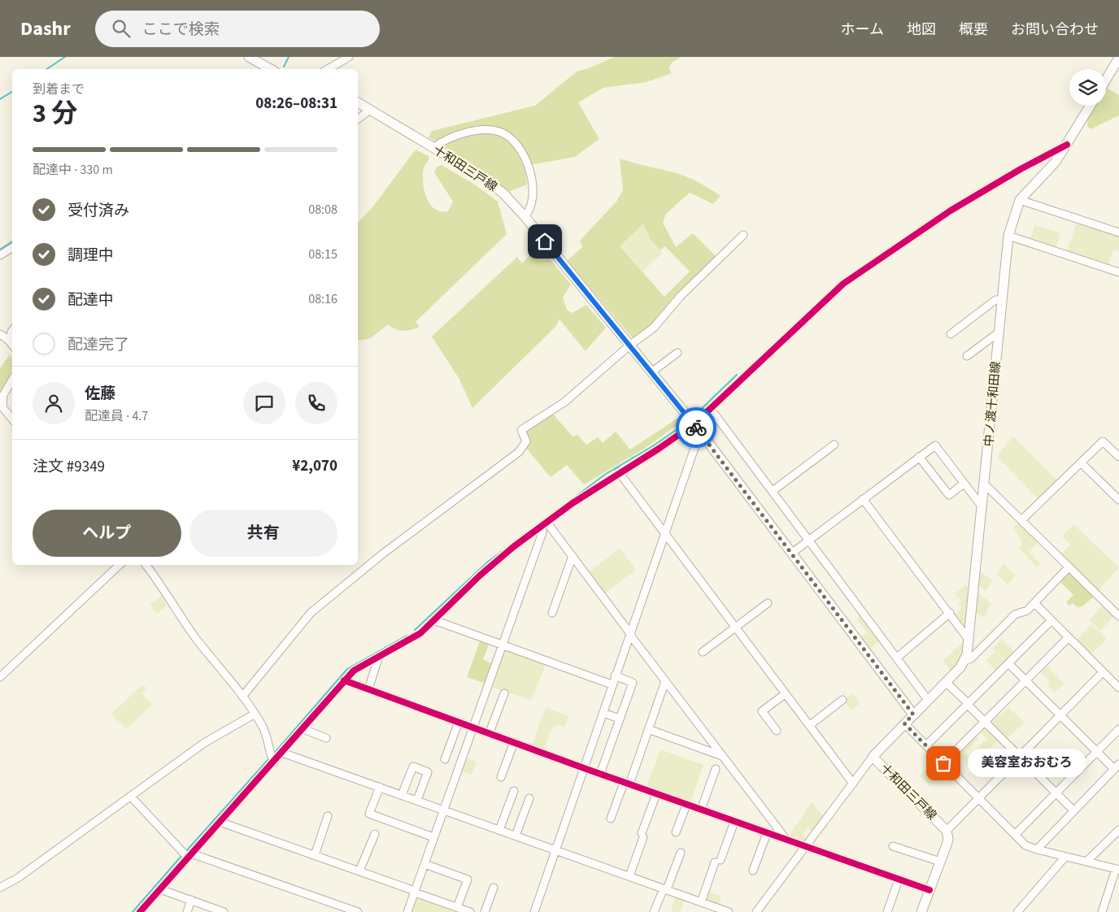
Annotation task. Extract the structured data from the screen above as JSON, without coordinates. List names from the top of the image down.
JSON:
{
  "streets": {
    "main road": ["十和田三戸線", "中ノ渡十和田線"]
  },
  "crossings": [
    ["十和田三戸線", "中ノ渡十和田線"]
  ],
  "places": ["美容室おおむろ"],
  "page": {
    "header": "Dashr",
    "search": "ここで検索",
    "nav": [
      "ホーム",
      "地図",
      "概要",
      "お問い合わせ"
    ],
    "heading": ["3 分", "到着まで", "08:26–08:31"],
    "panel": [
      "佐藤",
      "配達員 · 4.7",
      "注文 #9349",
      "¥2,070"
    ],
    "bar": "配達中 · 330 m",
    "list": [
      ["受付済み", "08:08"],
      ["調理中", "08:15"],
      ["配達中", "08:16"],
      "配達完了"
    ],
    "buttons": ["ヘルプ", "共有"],
    "bubble": "美容室おおむろ"
  }
}
